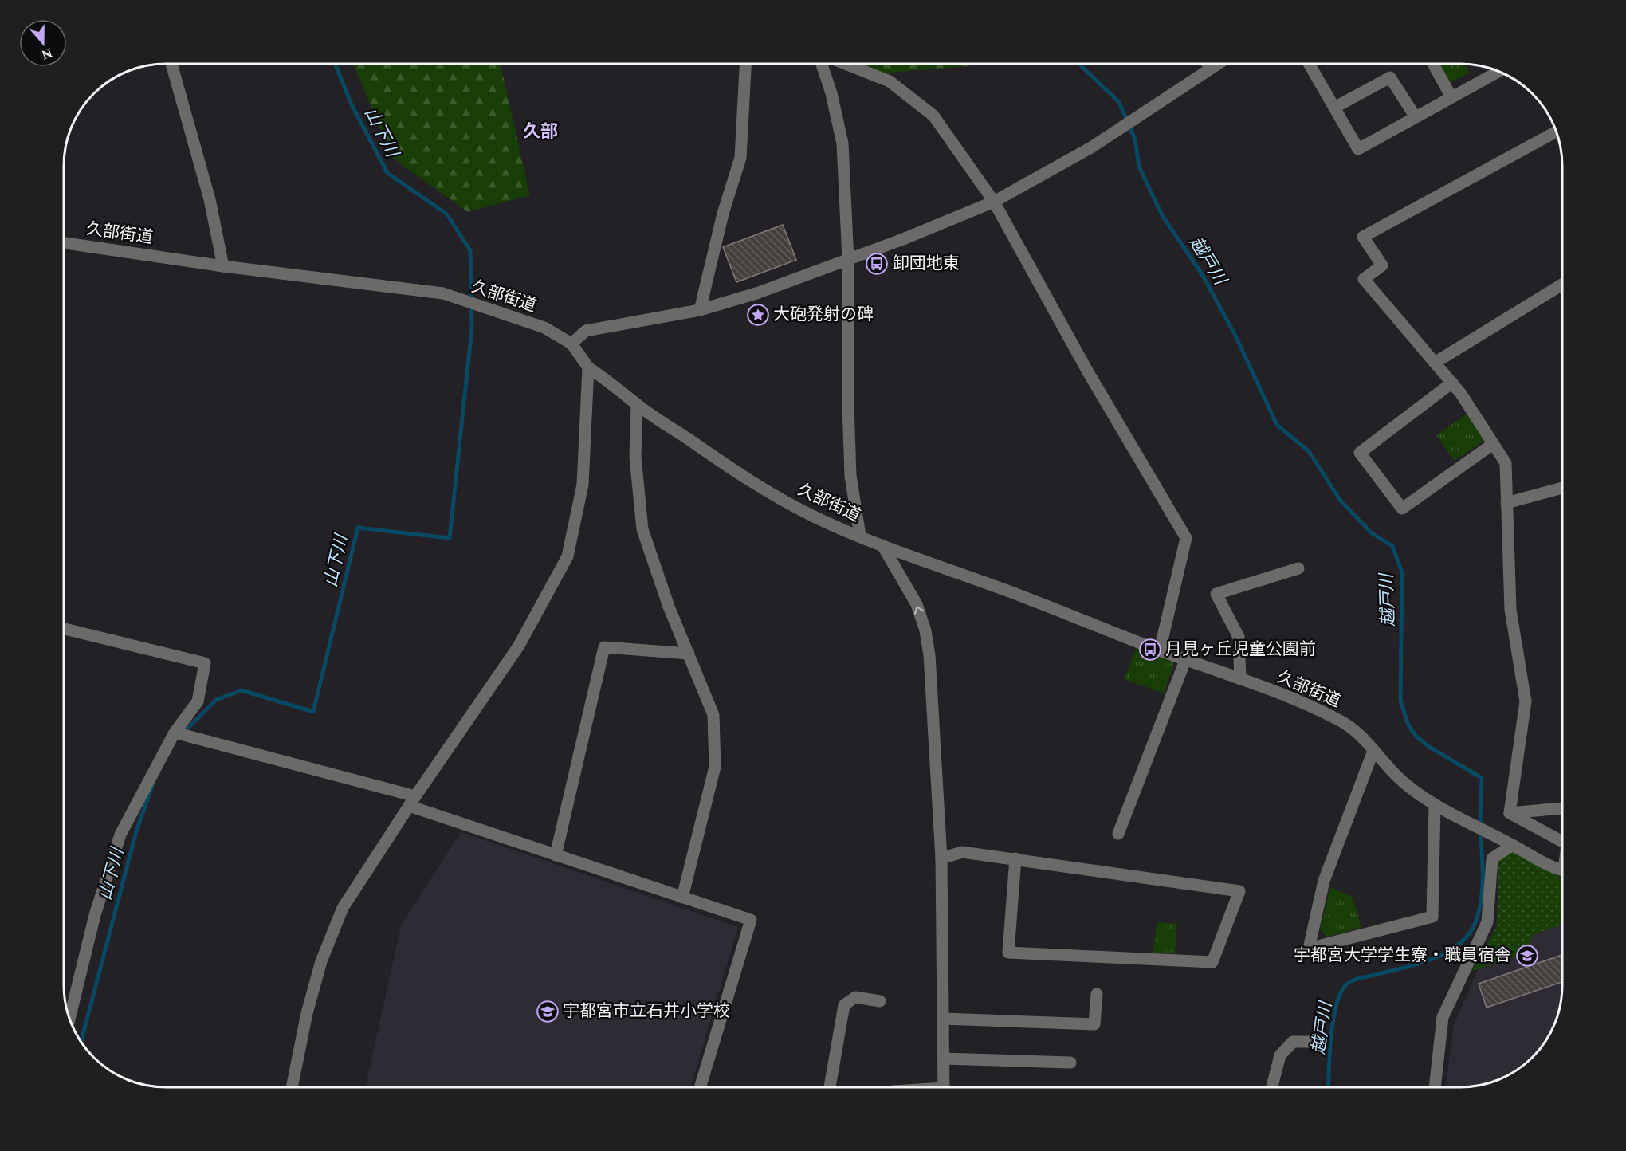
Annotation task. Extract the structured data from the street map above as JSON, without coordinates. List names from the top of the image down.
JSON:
{
  "streets": {
    "street": ["久部街道"]
  },
  "districts": ["久部"],
  "water": ["山下川", "越戸川"],
  "places": {
    "bus stop": ["卸団地東", "月見ヶ丘児童公園前"],
    "place": ["大砲発射の碑"],
    "school or university": ["宇都宮大学学生寮・職員宿舎", "宇都宮市立石井小学校"]
  },
  "north": "bottom"
}
